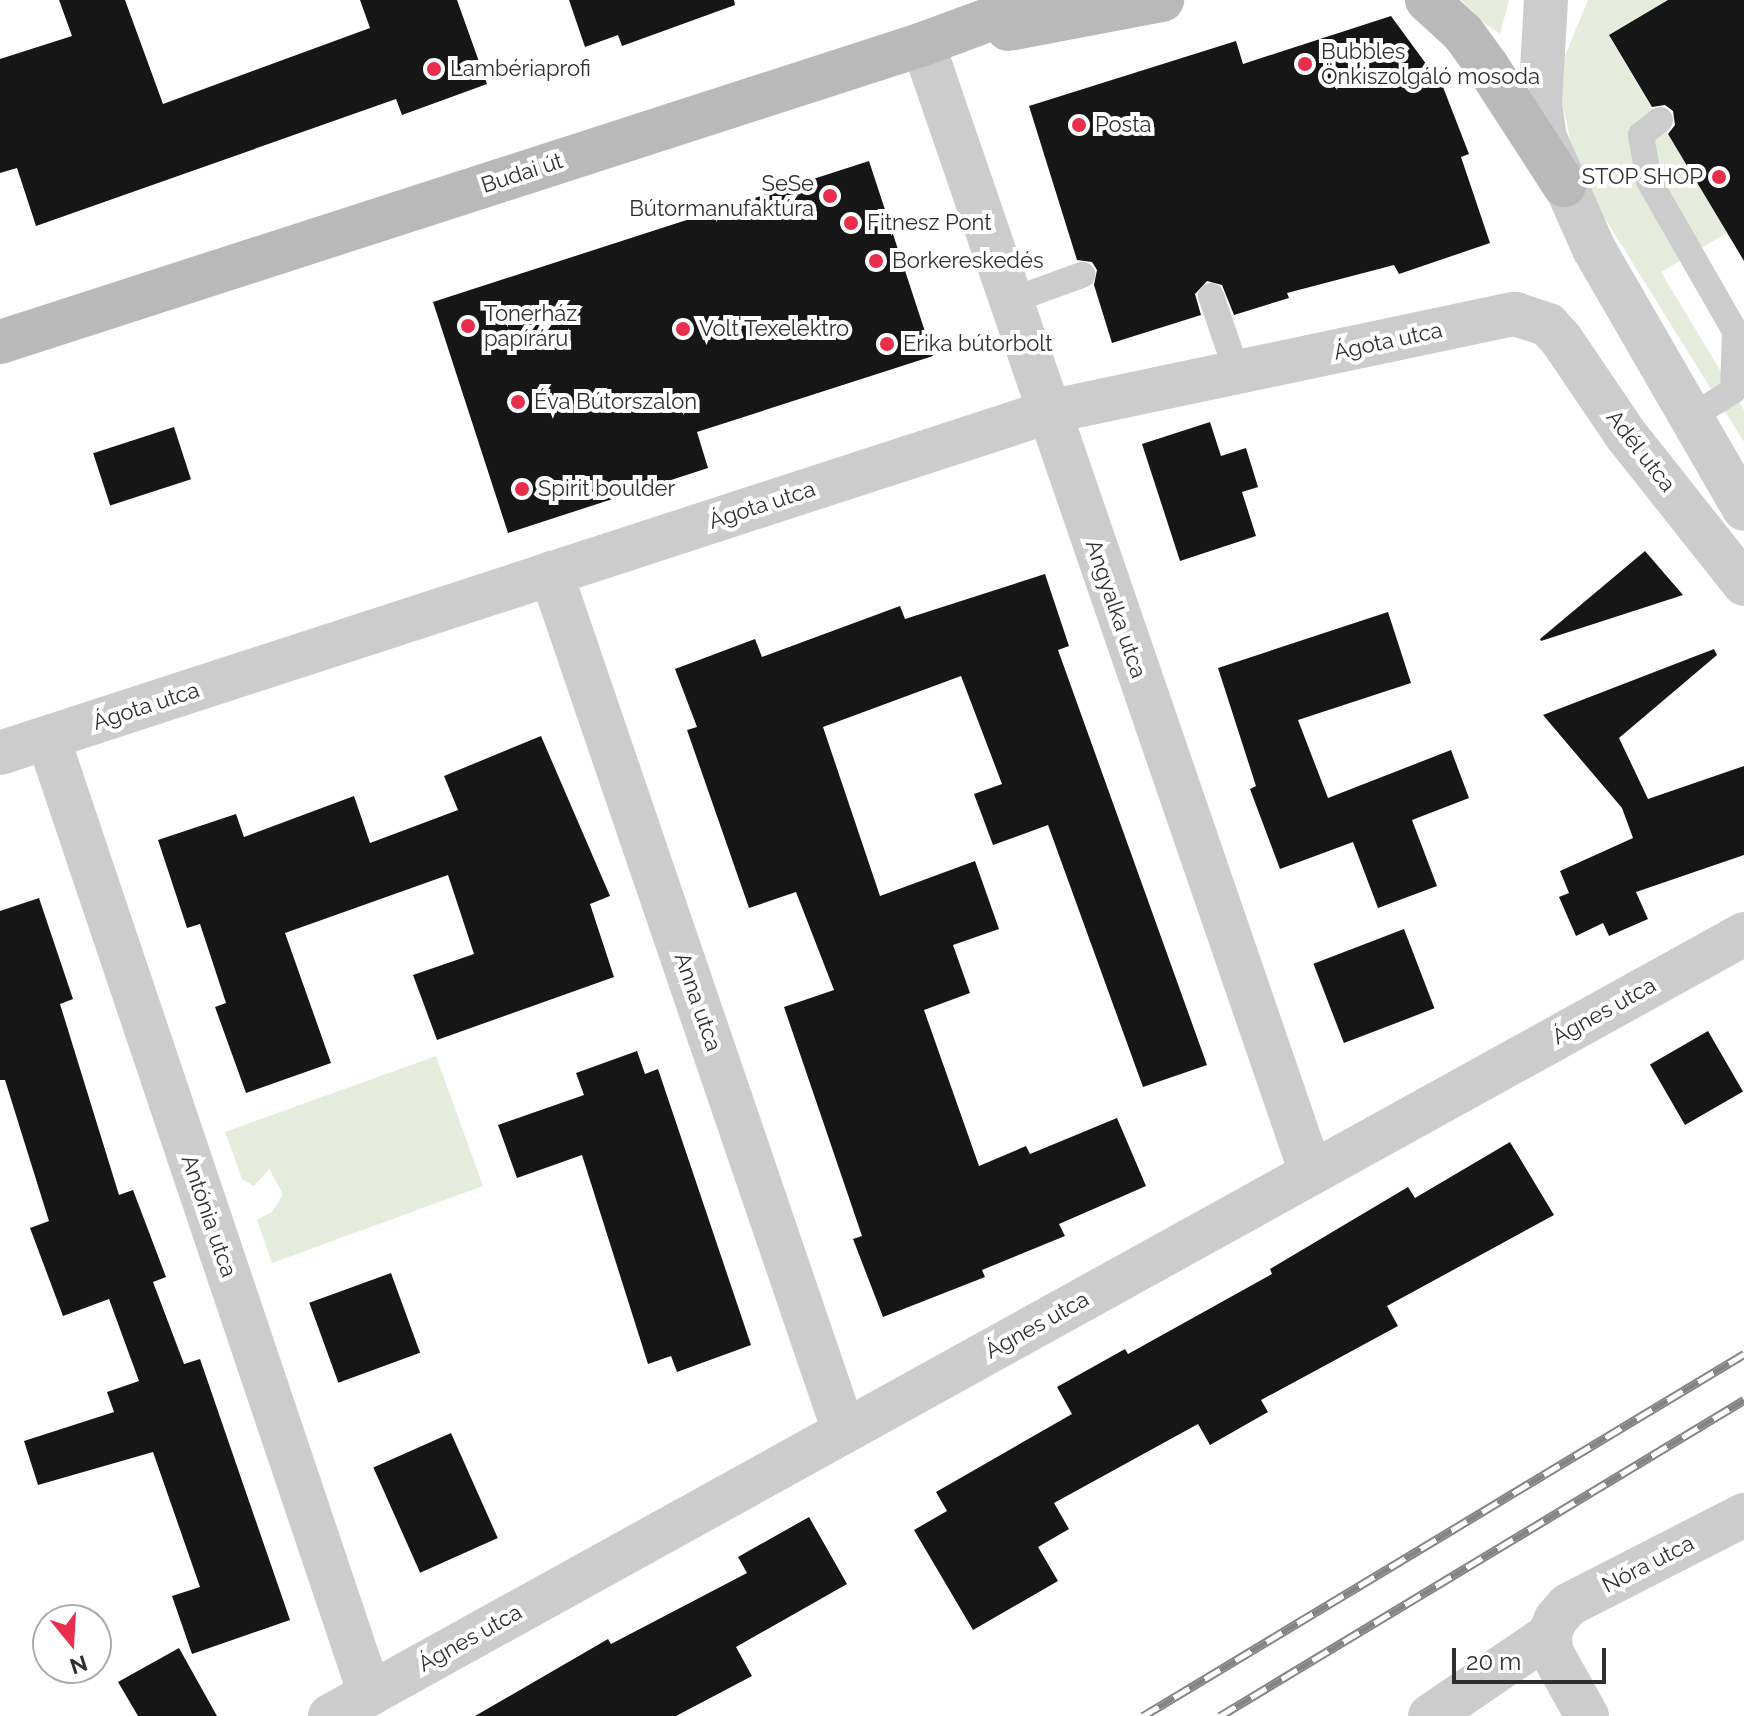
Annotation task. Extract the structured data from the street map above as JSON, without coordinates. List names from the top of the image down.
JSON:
{
  "streets": {
    "main road": ["Budai út"],
    "street": [
      "Ágota utca",
      "Adél utca",
      "Angyalka utca",
      "Anna utca",
      "Ágnes utca",
      "Antónia utca",
      "Nóra utca"
    ]
  },
  "crossings": [
    ["Budai út", "Angyalka utca"],
    ["Ágota utca", "Adél utca"],
    ["Ágota utca", "Angyalka utca"],
    ["Ágota utca", "Anna utca"],
    ["Ágota utca", "Antónia utca"],
    ["Angyalka utca", "Ágnes utca"],
    ["Anna utca", "Ágnes utca"],
    ["Ágnes utca", "Antónia utca"]
  ],
  "places": [
    "Bubbles Önkiszolgáló mosoda",
    "Lambériaprofi",
    "Posta",
    "STOP SHOP",
    "SeSe Bútormanufaktúra",
    "Fitnesz Pont",
    "Borkereskedés",
    "Tonerház papíráru",
    "Volt Texelektro",
    "Erika bútorbolt",
    "Éva Bútorszalon",
    "Spirit boulder"
  ],
  "scale_bar": "20 m",
  "north": "bottom"
}
